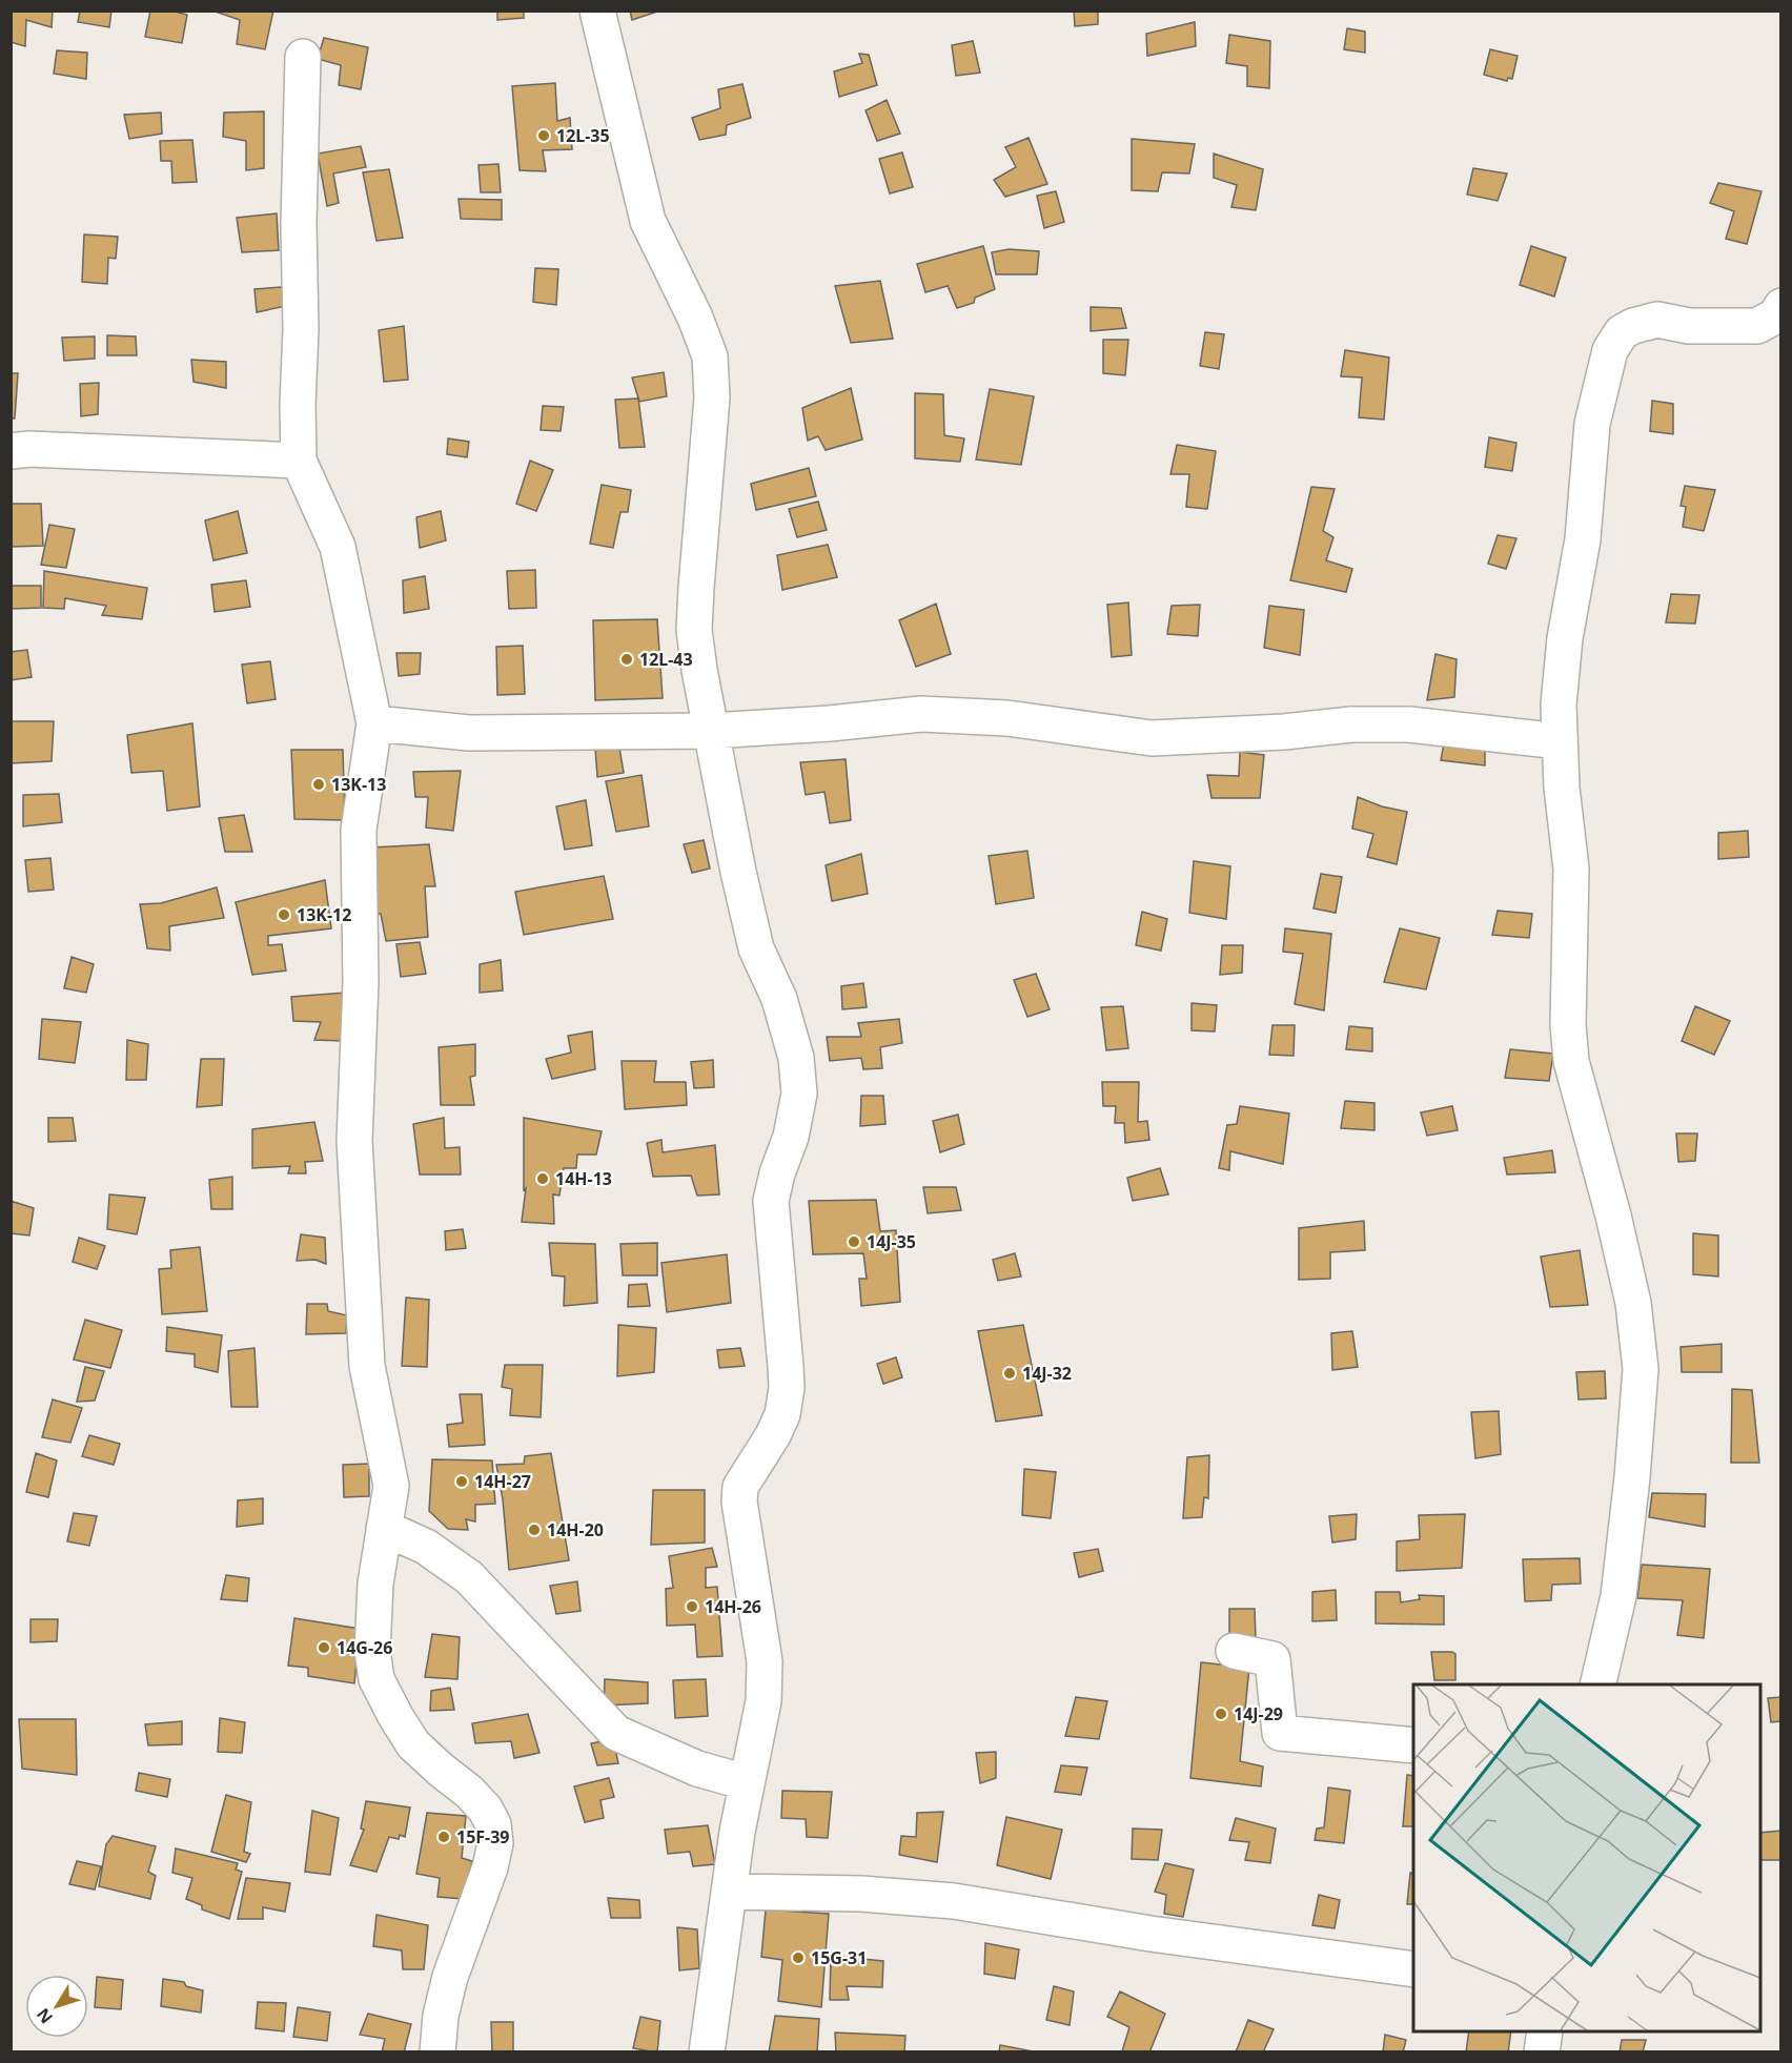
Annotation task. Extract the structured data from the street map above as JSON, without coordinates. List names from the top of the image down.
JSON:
{
  "places": [
    "12L-35",
    "12L-43",
    "13K-13",
    "13K-12",
    "14H-13",
    "14J-35",
    "14J-32",
    "14H-27",
    "14H-20",
    "14H-26",
    "14G-26",
    "14J-29",
    "15F-39",
    "15G-31"
  ],
  "north": "bottom left"
}
